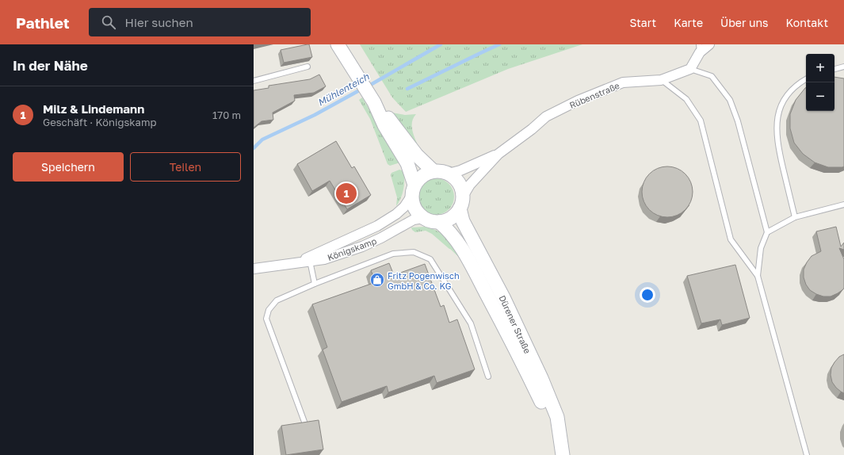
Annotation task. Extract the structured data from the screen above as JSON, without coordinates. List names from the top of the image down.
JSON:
{
  "streets": {
    "main road": ["Dürener Straße"],
    "street": ["Rübenstraße", "Königskamp"]
  },
  "crossings": [
    ["Rübenstraße", "Königskamp"],
    ["Rübenstraße", "Dürener Straße"],
    ["Königskamp", "Dürener Straße"]
  ],
  "water": ["Mühlenteich"],
  "places": {
    "shop": ["Fritz Pogenwisch GmbH & Co. KG"]
  },
  "page": {
    "header": "Pathlet",
    "search": "Hier suchen",
    "nav": [
      "Start",
      "Karte",
      "Über uns",
      "Kontakt"
    ],
    "heading": "In der Nähe",
    "map_buttons": ["+", "−"],
    "list": [
      {
        "mark": "1",
        "name": "Milz & Lindemann",
        "note": "Geschäft · Königskamp",
        "value": "170 m"
      }
    ],
    "buttons": ["Speichern", "Teilen"],
    "pins": "1"
  }
}
